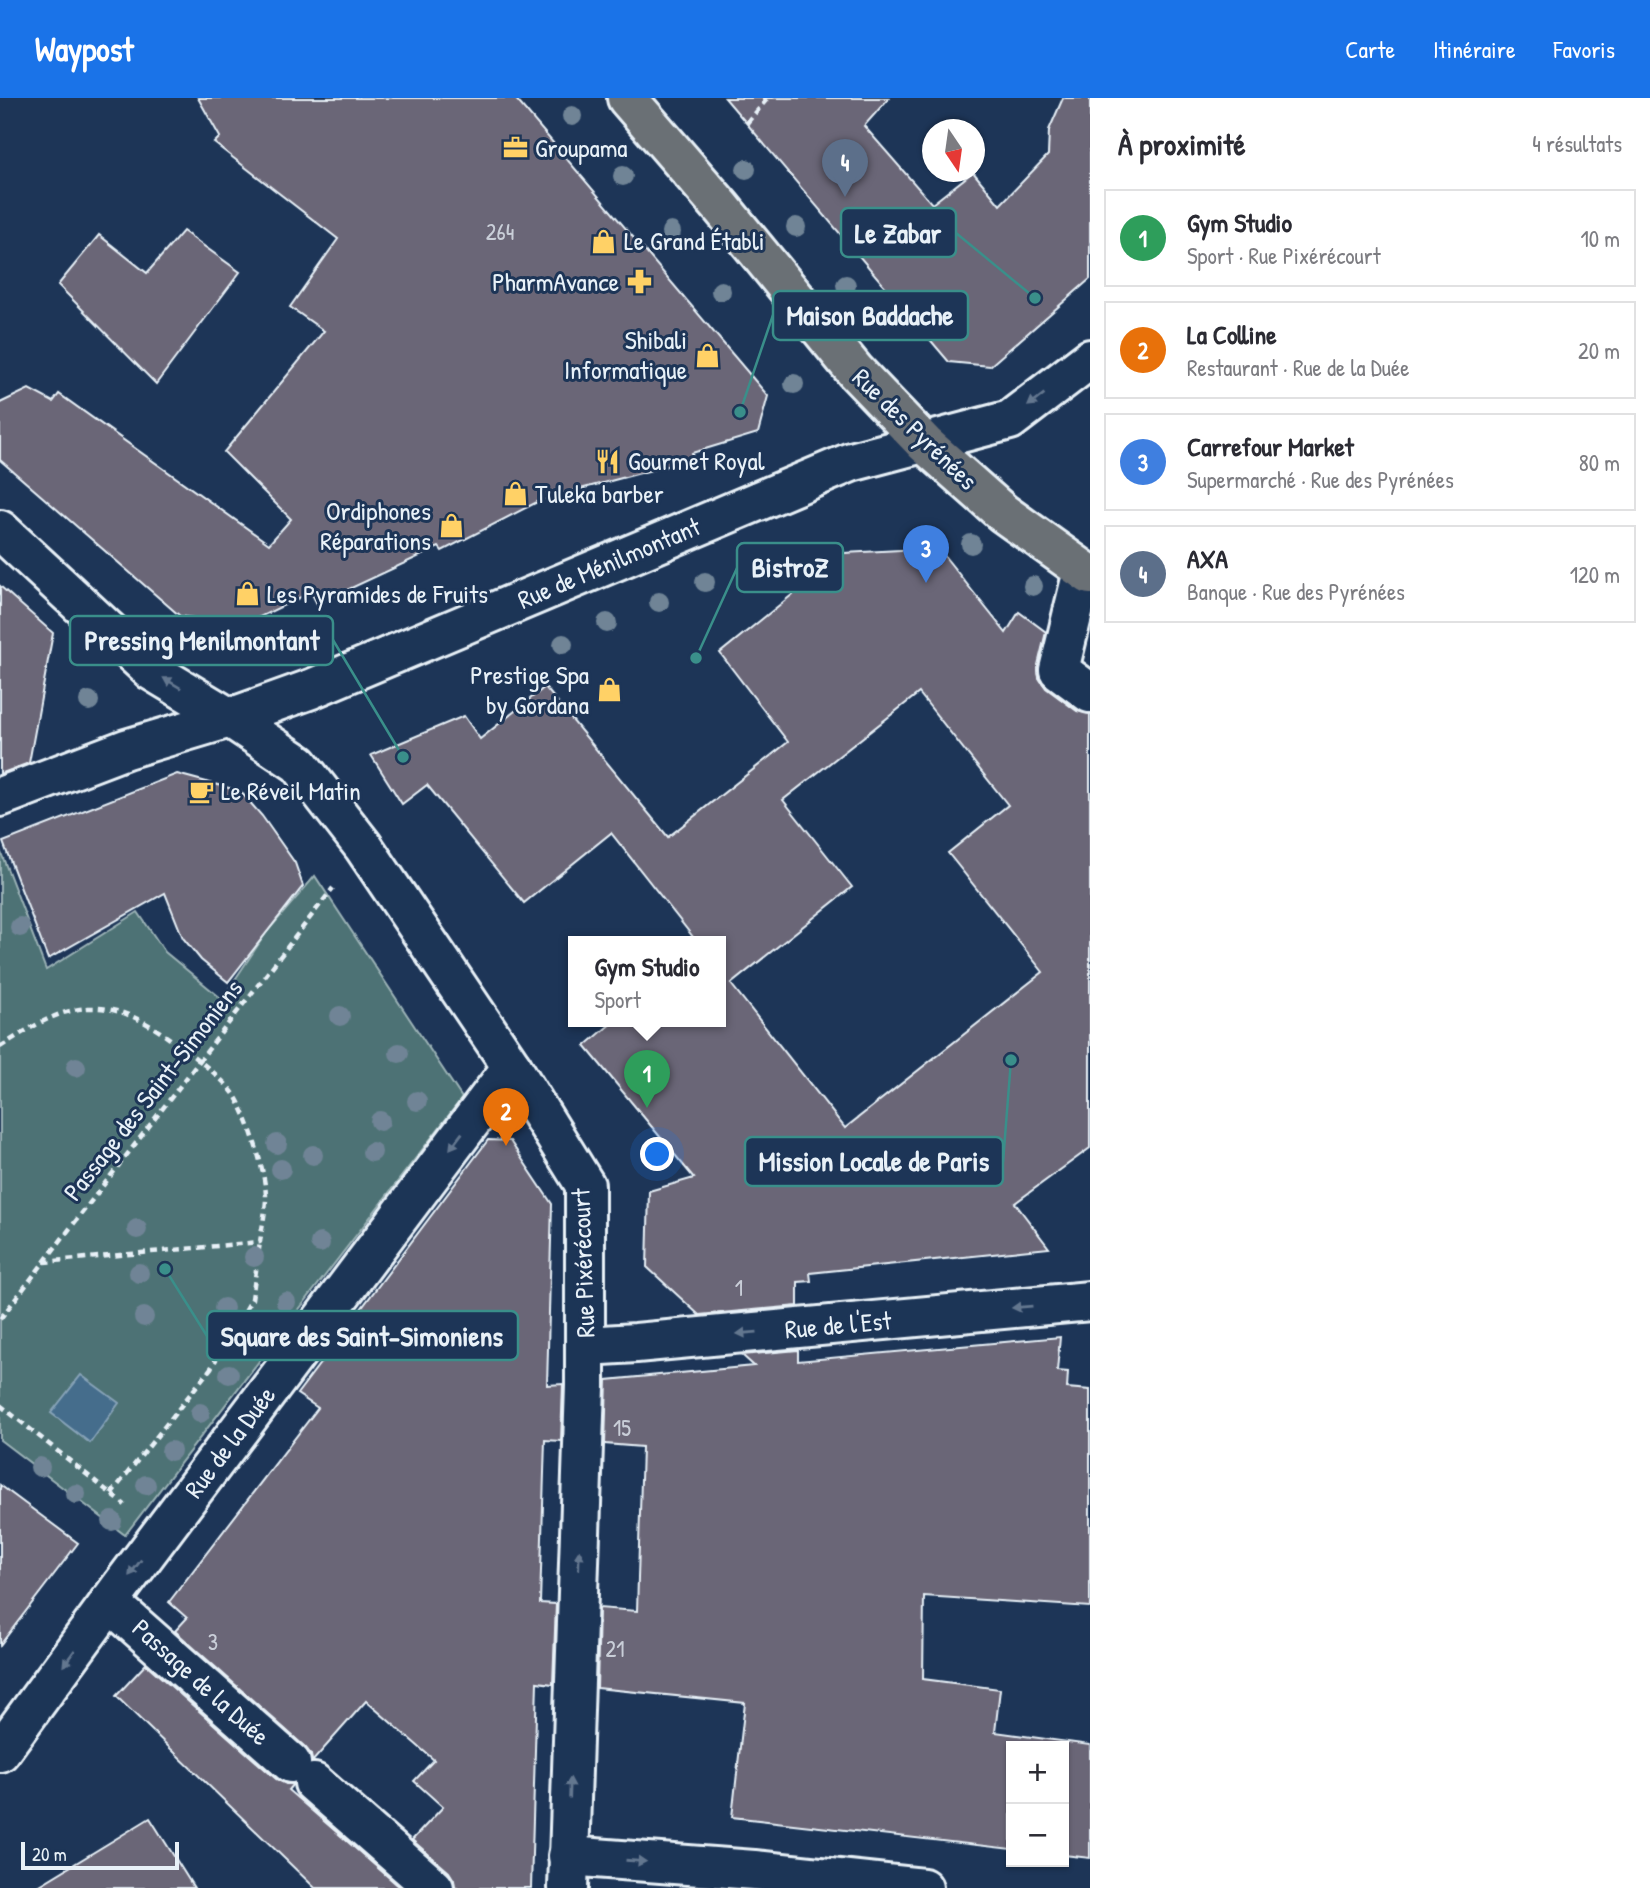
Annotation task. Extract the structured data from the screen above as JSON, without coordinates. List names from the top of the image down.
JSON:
{
  "streets": {
    "main road": ["Rue des Pyrénées"],
    "street": [
      "Rue de Ménilmontant",
      "Rue Pixérécourt",
      "Rue de l'Est",
      "Rue de la Duée",
      "Passage de la Duée"
    ],
    "path": ["Passage des Saint-Simoniens"]
  },
  "crossings": [
    ["Rue des Pyrénées", "Rue de Ménilmontant"],
    ["Rue de Ménilmontant", "Rue Pixérécourt"],
    ["Rue Pixérécourt", "Rue de l'Est"],
    ["Rue Pixérécourt", "Rue de la Duée"],
    ["Rue de la Duée", "Passage de la Duée"]
  ],
  "one_way": ["Rue Pixérécourt", "Rue de l'Est", "Rue de la Duée"],
  "places": {
    "office": ["Groupama"],
    "shop": [
      "Le Grand Établi",
      "Shibali Informatique",
      "Tuleka barber",
      "Ordiphones Réparations",
      "Les Pyramides de Fruits",
      "Prestige Spa by Gordana"
    ],
    "pharmacy": ["PharmAvance"],
    "other": [
      "Le Zabar",
      "Maison Baddache",
      "BistroZ",
      "Pressing Menilmontant",
      "Mission Locale de Paris",
      "Square des Saint-Simoniens"
    ],
    "restaurant": ["Gourmet Royal"],
    "cafe": ["Le Réveil Matin"]
  },
  "house_numbers": [
    "264",
    "1",
    "15",
    "3",
    "21"
  ],
  "scale_bar": "20 m",
  "north": "bottom",
  "page": {
    "header": "Waypost",
    "nav": ["Carte", "Itinéraire", "Favoris"],
    "heading": ["À proximité", "4 résultats"],
    "pins": [
      "4",
      "3",
      "1",
      "2"
    ],
    "list": [
      {
        "mark": "1",
        "name": "Gym Studio",
        "note": "Sport · Rue Pixérécourt",
        "value": "10 m"
      },
      {
        "mark": "2",
        "name": "La Colline",
        "note": "Restaurant · Rue de la Duée",
        "value": "20 m"
      },
      {
        "mark": "3",
        "name": "Carrefour Market",
        "note": "Supermarché · Rue des Pyrénées",
        "value": "80 m"
      },
      {
        "mark": "4",
        "name": "AXA",
        "note": "Banque · Rue des Pyrénées",
        "value": "120 m"
      }
    ],
    "popup": ["Gym Studio", "Sport"],
    "map_buttons": ["+", "−"],
    "scale": "20 m"
  }
}
